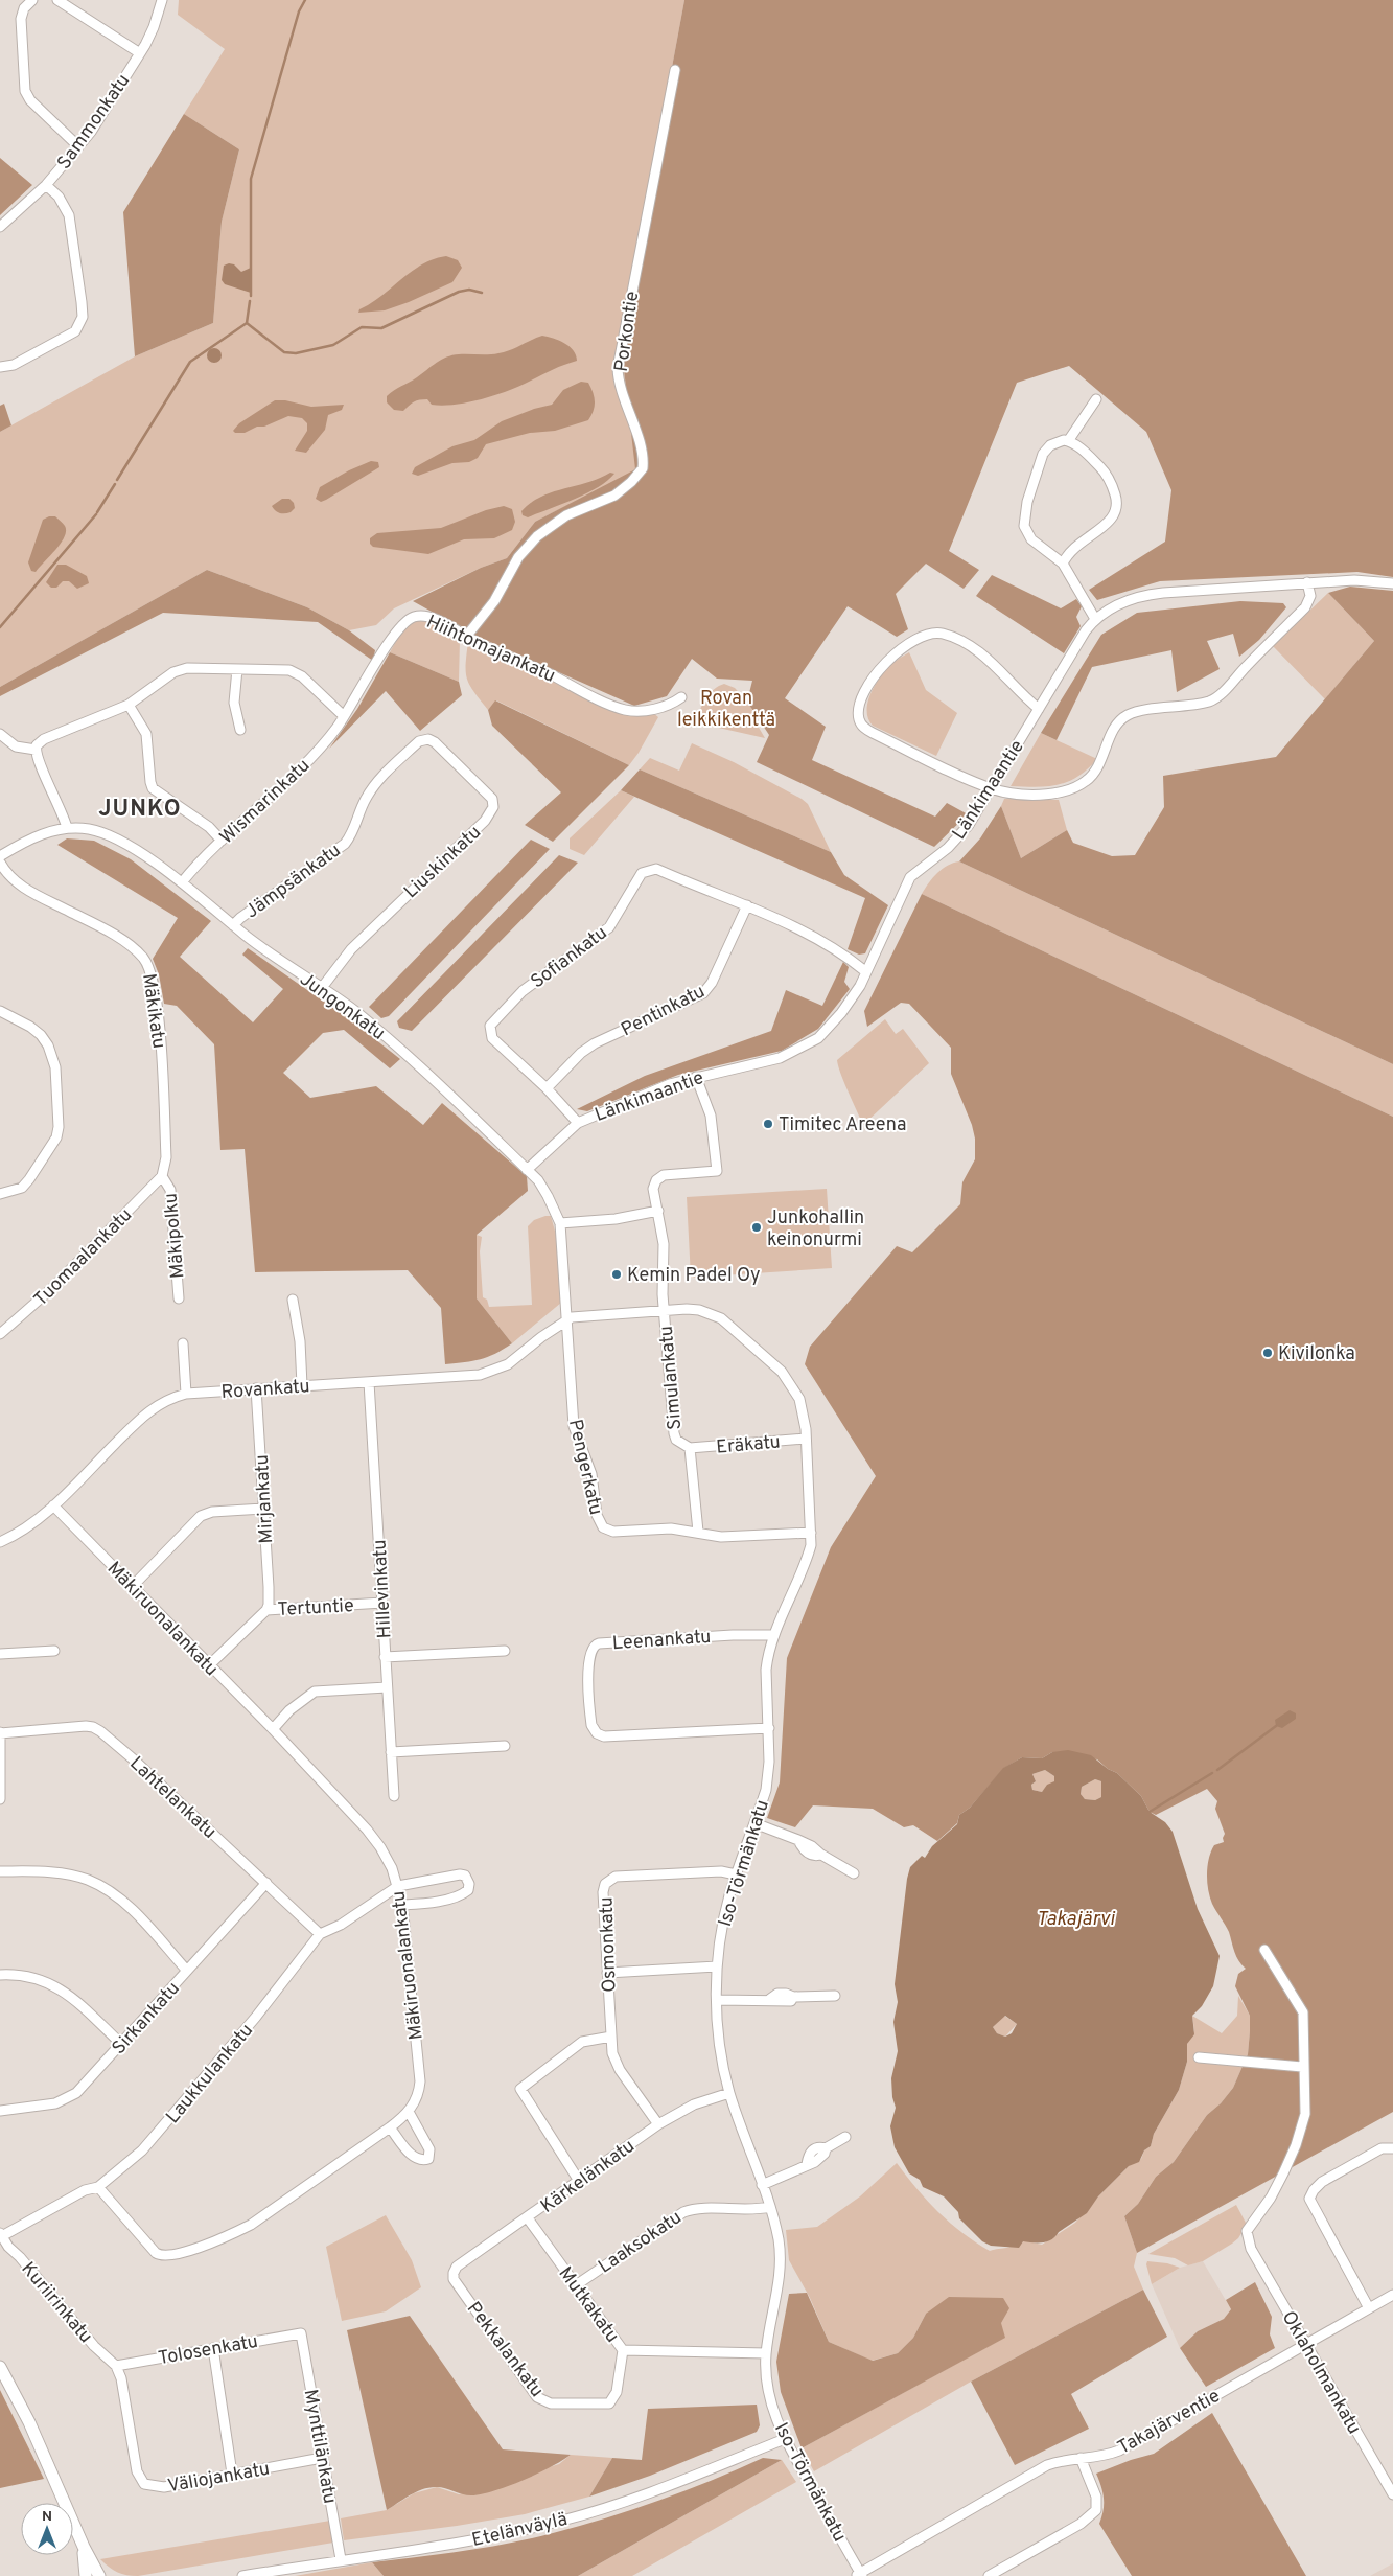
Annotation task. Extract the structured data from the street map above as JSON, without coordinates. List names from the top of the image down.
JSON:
{
  "streets": {
    "street": [
      "Sammonkatu",
      "Porkontie",
      "Hiihtomajankatu",
      "Länkimaantie",
      "Wismarinkatu",
      "Liuskinkatu",
      "Jämpsänkatu",
      "Sofiankatu",
      "Jungonkatu",
      "Pentinkatu",
      "Mäkikatu",
      "Mäkipolku",
      "Tuomaalankatu",
      "Simulankatu",
      "Rovankatu",
      "Eräkatu",
      "Pengerkatu",
      "Mirjankatu",
      "Hillevinkatu",
      "Tertuntie",
      "Mäkiruonalankatu",
      "Leenankatu",
      "Lahtelankatu",
      "Iso-Törmänkatu",
      "Osmonkatu",
      "Sirkankatu",
      "Laukkulankatu",
      "Kärkelänkatu",
      "Laaksokatu",
      "Kuriirinkatu",
      "Mutkakatu",
      "Tolosenkatu",
      "Pekkalankatu",
      "Oklaholmankatu",
      "Takajärventie",
      "Mynttilänkatu",
      "Väliojankatu",
      "Etelänväylä"
    ]
  },
  "crossings": [
    ["Porkontie", "Hiihtomajankatu"],
    ["Hiihtomajankatu", "Wismarinkatu"],
    ["Länkimaantie", "Sofiankatu"],
    ["Länkimaantie", "Jungonkatu"],
    ["Länkimaantie", "Simulankatu"],
    ["Wismarinkatu", "Jungonkatu"],
    ["Liuskinkatu", "Jämpsänkatu"],
    ["Liuskinkatu", "Jungonkatu"],
    ["Jämpsänkatu", "Jungonkatu"],
    ["Sofiankatu", "Pentinkatu"],
    ["Jungonkatu", "Rovankatu"],
    ["Jungonkatu", "Pengerkatu"],
    ["Jungonkatu", "Iso-Törmänkatu"],
    ["Mäkikatu", "Mäkipolku"],
    ["Mäkikatu", "Tuomaalankatu"],
    ["Mäkipolku", "Tuomaalankatu"],
    ["Simulankatu", "Eräkatu"],
    ["Simulankatu", "Pengerkatu"],
    ["Simulankatu", "Iso-Törmänkatu"],
    ["Rovankatu", "Pengerkatu"],
    ["Rovankatu", "Mirjankatu"],
    ["Rovankatu", "Hillevinkatu"],
    ["Rovankatu", "Mäkiruonalankatu"],
    ["Rovankatu", "Iso-Törmänkatu"],
    ["Eräkatu", "Iso-Törmänkatu"],
    ["Pengerkatu", "Iso-Törmänkatu"],
    ["Mirjankatu", "Tertuntie"],
    ["Hillevinkatu", "Tertuntie"],
    ["Tertuntie", "Mäkiruonalankatu"],
    ["Mäkiruonalankatu", "Laukkulankatu"],
    ["Leenankatu", "Iso-Törmänkatu"],
    ["Lahtelankatu", "Sirkankatu"],
    ["Lahtelankatu", "Laukkulankatu"],
    ["Iso-Törmänkatu", "Osmonkatu"],
    ["Iso-Törmänkatu", "Kärkelänkatu"],
    ["Iso-Törmänkatu", "Laaksokatu"],
    ["Iso-Törmänkatu", "Mutkakatu"],
    ["Iso-Törmänkatu", "Takajärventie"],
    ["Iso-Törmänkatu", "Etelänväylä"],
    ["Osmonkatu", "Kärkelänkatu"],
    ["Laukkulankatu", "Kuriirinkatu"],
    ["Kärkelänkatu", "Mutkakatu"],
    ["Kärkelänkatu", "Pekkalankatu"],
    ["Laaksokatu", "Mutkakatu"],
    ["Kuriirinkatu", "Tolosenkatu"],
    ["Kuriirinkatu", "Väliojankatu"],
    ["Mutkakatu", "Pekkalankatu"],
    ["Tolosenkatu", "Mynttilänkatu"],
    ["Tolosenkatu", "Väliojankatu"],
    ["Oklaholmankatu", "Takajärventie"],
    ["Mynttilänkatu", "Väliojankatu"],
    ["Mynttilänkatu", "Etelänväylä"]
  ],
  "districts": ["JUNKO"],
  "water": ["Takajärvi"],
  "parks": ["Rovan leikkikenttä"],
  "places": [
    "Timitec Areena",
    "Junkohallin keinonurmi",
    "Kemin Padel Oy",
    "Kivilonka"
  ],
  "north": "top"
}
